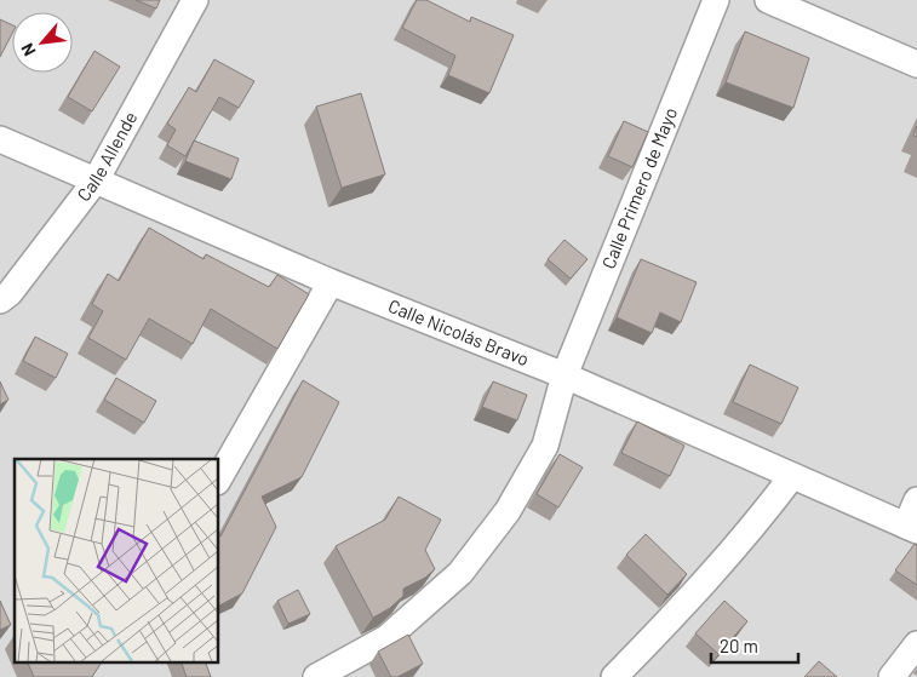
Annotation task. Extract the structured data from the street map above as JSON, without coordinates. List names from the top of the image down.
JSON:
{
  "streets": {
    "street": ["Calle Allende", "Calle Primero de Mayo", "Calle Nicolás Bravo"]
  },
  "crossings": [
    ["Calle Allende", "Calle Nicolás Bravo"],
    ["Calle Primero de Mayo", "Calle Nicolás Bravo"]
  ],
  "scale_bar": "20 m",
  "north": "bottom left"
}
